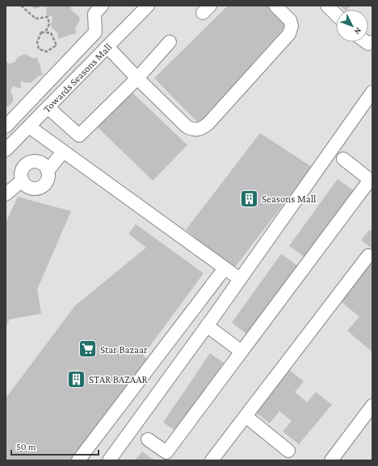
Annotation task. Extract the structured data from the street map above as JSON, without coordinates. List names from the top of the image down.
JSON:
{
  "streets": {
    "street": ["Towards Seasons Mall"]
  },
  "places": {
    "building": ["Seasons Mall", "STAR BAZAAR"],
    "supermarket": ["Star Bazaar"]
  },
  "scale_bar": "50 m",
  "north": "bottom right"
}
